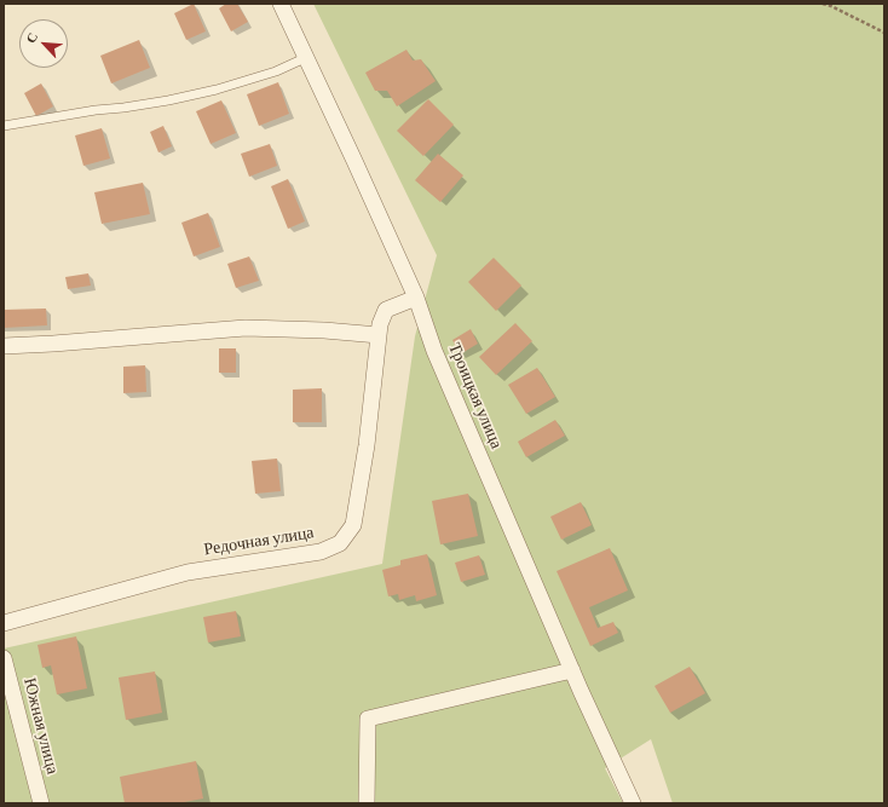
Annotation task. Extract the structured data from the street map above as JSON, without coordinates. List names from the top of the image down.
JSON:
{
  "streets": {
    "street": ["Троицкая улица", "Редочная улица", "Южная улица"]
  },
  "crossings": [
    ["Троицкая улица", "Редочная улица"]
  ],
  "north": "top left"
}
